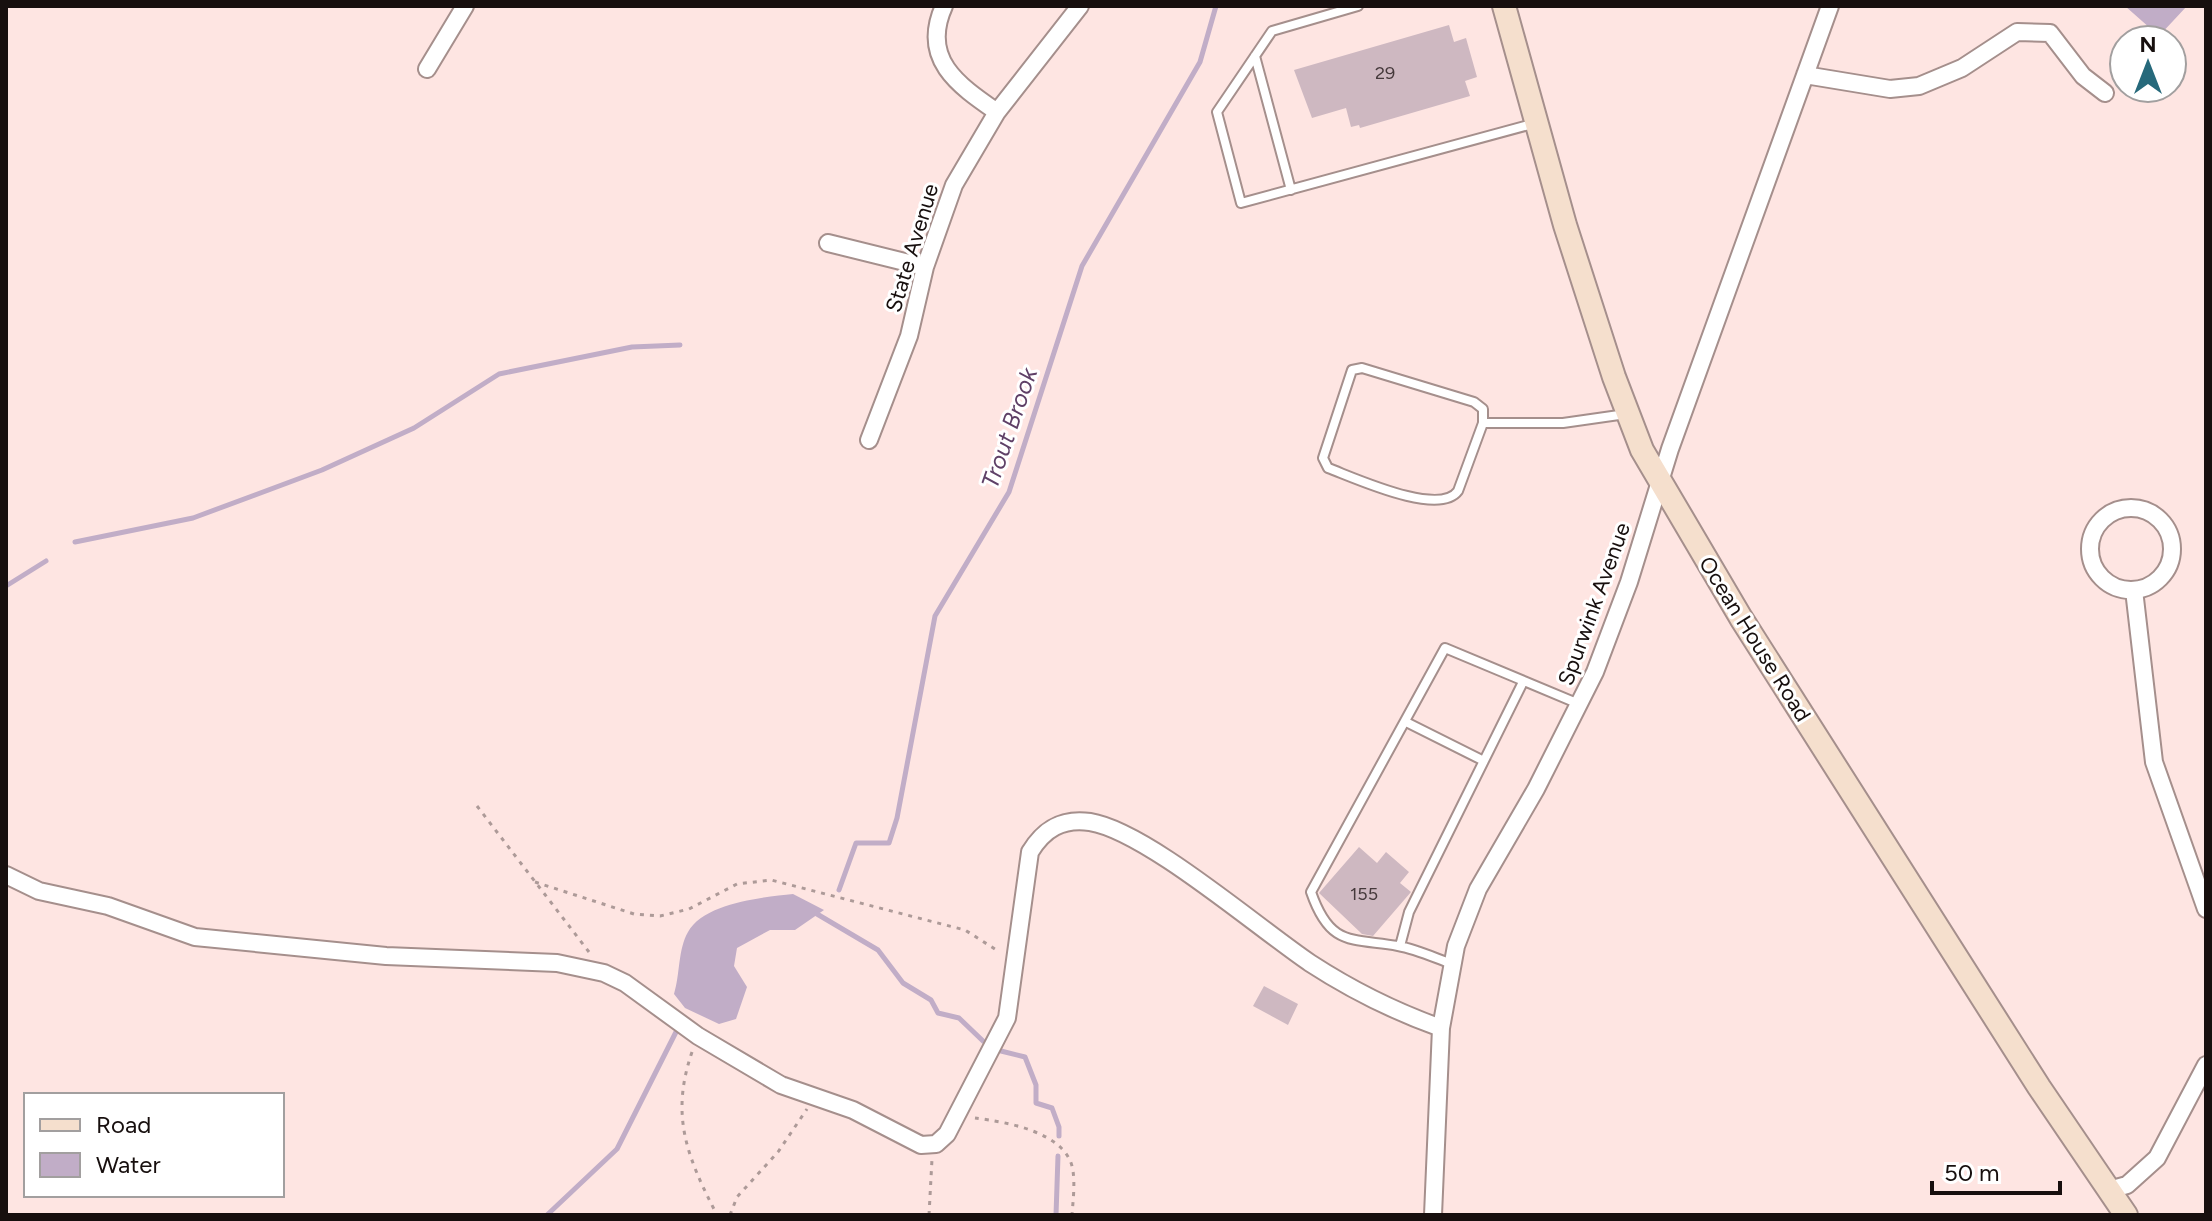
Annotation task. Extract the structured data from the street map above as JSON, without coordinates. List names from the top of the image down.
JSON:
{
  "streets": {
    "main road": ["Ocean House Road"],
    "street": ["State Avenue", "Spurwink Avenue"]
  },
  "crossings": [
    ["Spurwink Avenue", "Ocean House Road"]
  ],
  "water": ["Trout Brook"],
  "house_numbers": ["29", "155"],
  "legend": ["Road", "Water"],
  "scale_bar": "50 m",
  "north": "top"
}
